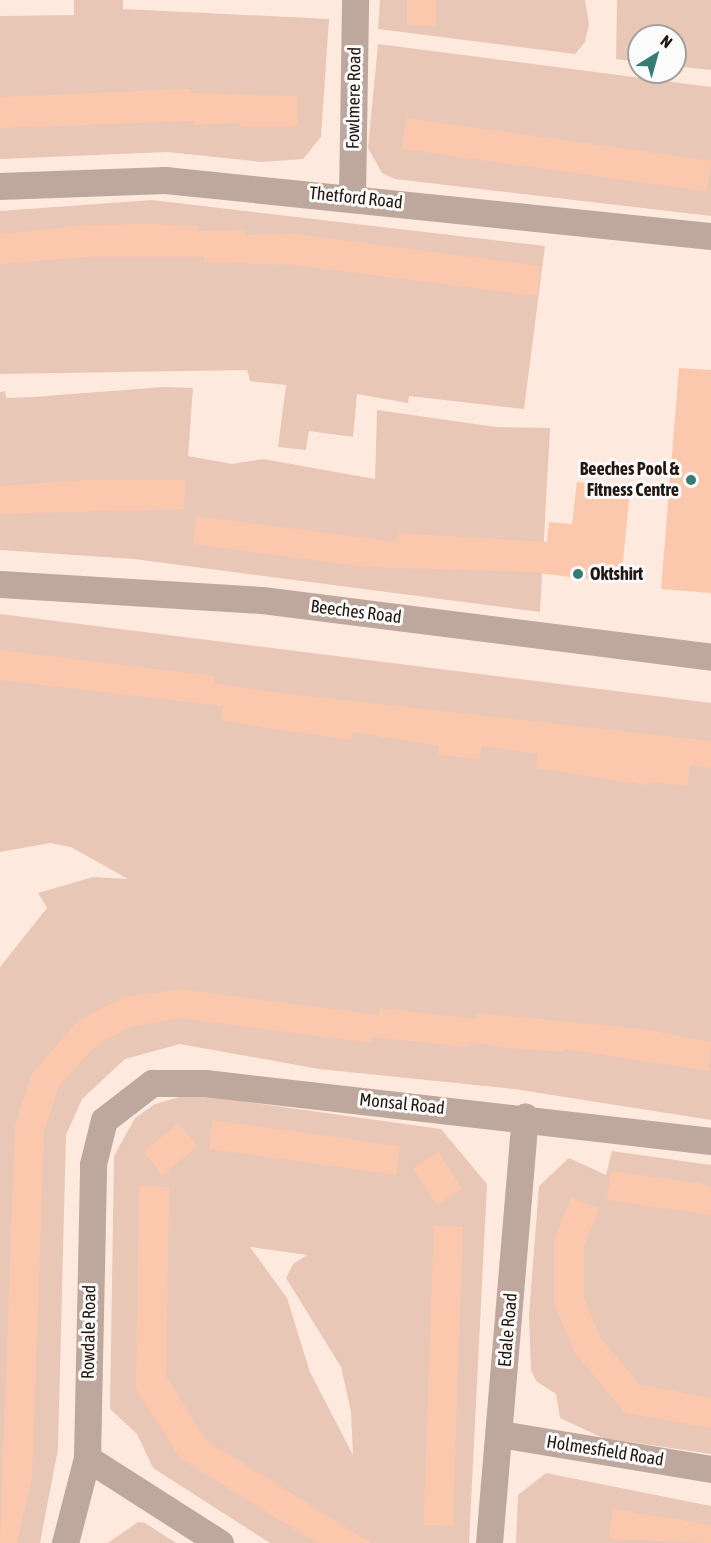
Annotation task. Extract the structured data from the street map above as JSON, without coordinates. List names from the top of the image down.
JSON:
{
  "streets": {
    "street": [
      "Fowlmere Road",
      "Thetford Road",
      "Beeches Road",
      "Monsal Road",
      "Edale Road",
      "Rowdale Road",
      "Holmesfield Road"
    ]
  },
  "crossings": [
    ["Fowlmere Road", "Thetford Road"],
    ["Monsal Road", "Edale Road"],
    ["Monsal Road", "Rowdale Road"],
    ["Edale Road", "Holmesfield Road"]
  ],
  "places": ["Beeches Pool & Fitness Centre", "Oktshirt"],
  "north": "top right"
}
